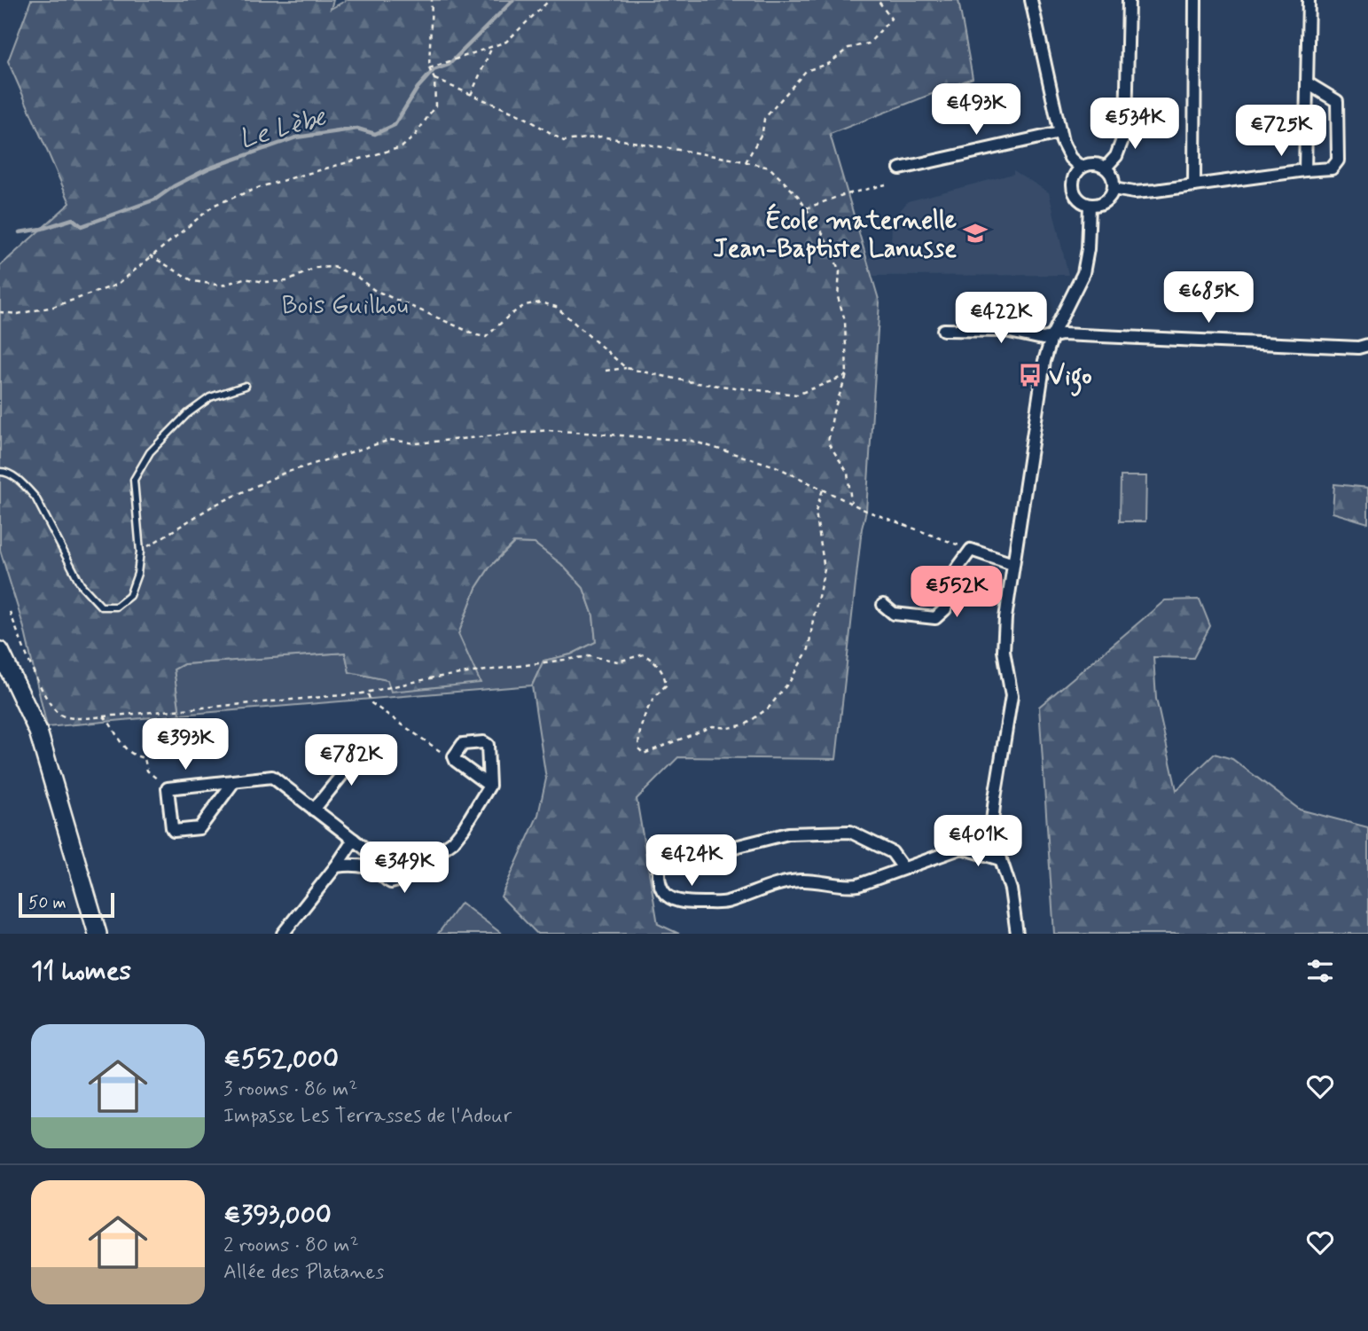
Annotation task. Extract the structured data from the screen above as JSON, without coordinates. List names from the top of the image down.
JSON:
{
  "water": ["Le Lèbe"],
  "parks": ["Bois Guilhou"],
  "places": {
    "school or university": ["École maternelle Jean-Baptiste Lanusse"],
    "bus stop": ["Vigo"]
  },
  "scale_bar": "50 m",
  "page": {
    "price": [
      "€493K",
      "€534K",
      "€725K",
      "€685K",
      "€422K",
      "€552K",
      "€393K",
      "€782K",
      "€401K",
      "€424K",
      "€349K"
    ],
    "scale": "50 m",
    "heading": "11 homes",
    "list": [
      {
        "name": "€552,000",
        "note": "3 rooms · 86 m² · Impasse Les Terrasses de l'Adour"
      },
      {
        "name": "€393,000",
        "note": "2 rooms · 80 m² · Allée des Platanes"
      }
    ]
  }
}
